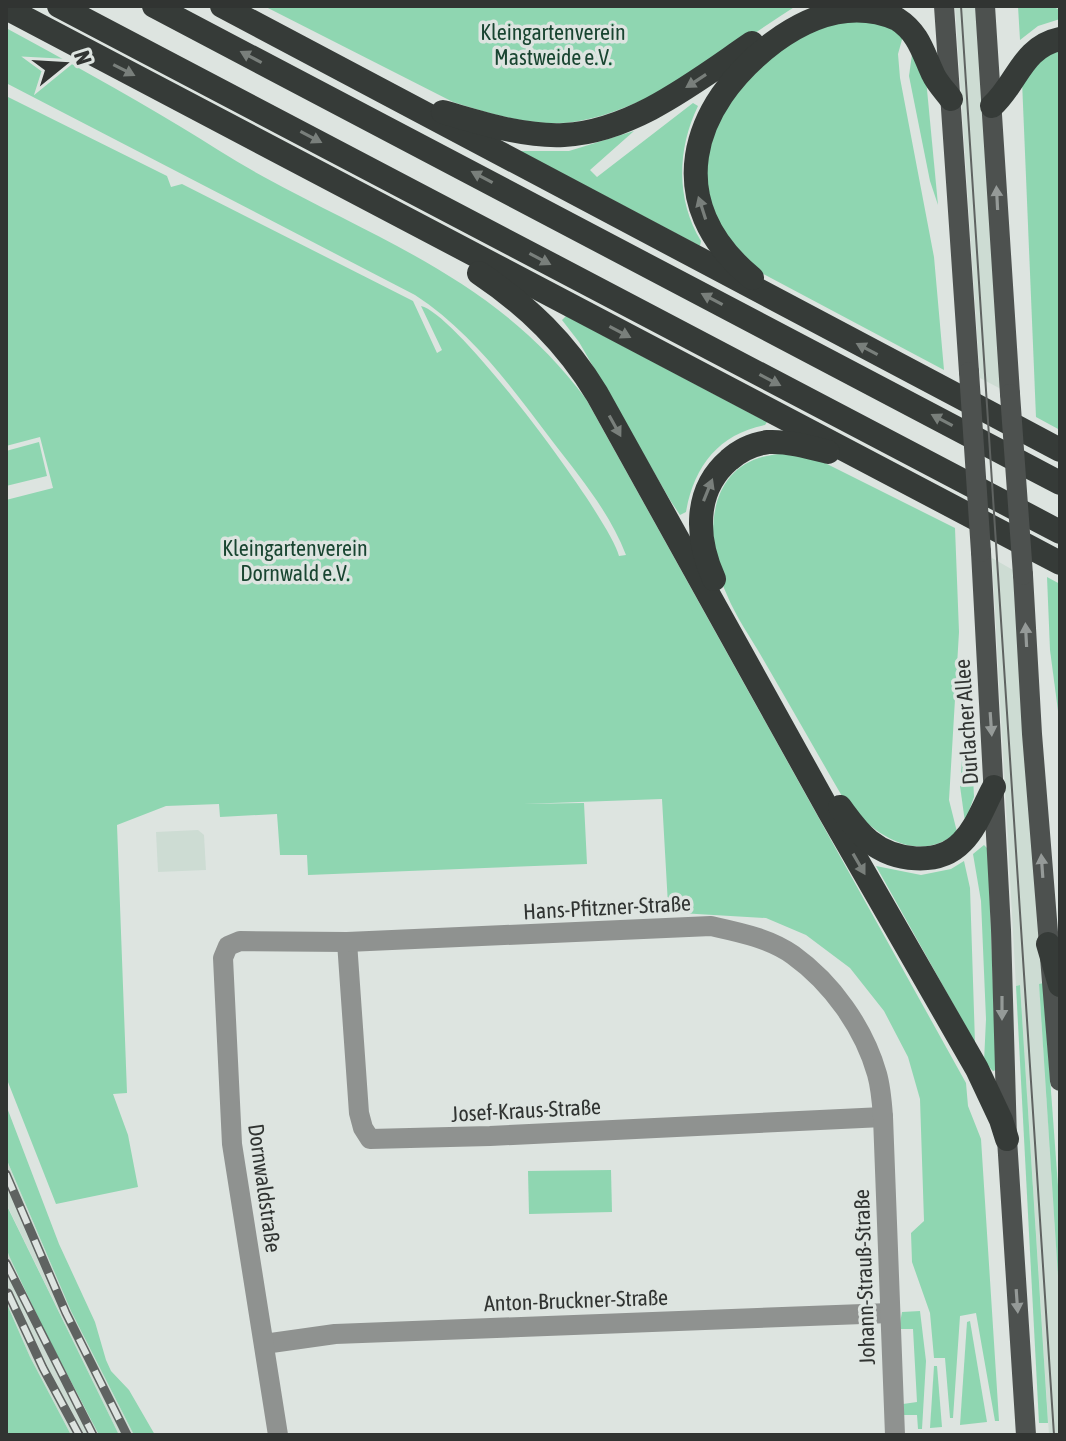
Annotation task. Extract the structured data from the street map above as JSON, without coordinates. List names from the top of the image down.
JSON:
{
  "streets": {
    "main road": ["Durlacher Allee"],
    "street": [
      "Hans-Pfitzner-Straße",
      "Josef-Kraus-Straße",
      "Dornwaldstraße",
      "Johann-Strauß-Straße",
      "Anton-Bruckner-Straße"
    ]
  },
  "crossings": [
    ["Hans-Pfitzner-Straße", "Josef-Kraus-Straße"],
    ["Hans-Pfitzner-Straße", "Dornwaldstraße"],
    ["Hans-Pfitzner-Straße", "Johann-Strauß-Straße"],
    ["Josef-Kraus-Straße", "Johann-Strauß-Straße"],
    ["Dornwaldstraße", "Anton-Bruckner-Straße"],
    ["Johann-Strauß-Straße", "Anton-Bruckner-Straße"]
  ],
  "parks": ["Kleingartenverein Mastweide e.V.", "Kleingartenverein Dornwald e.V."],
  "north": "right"
}
